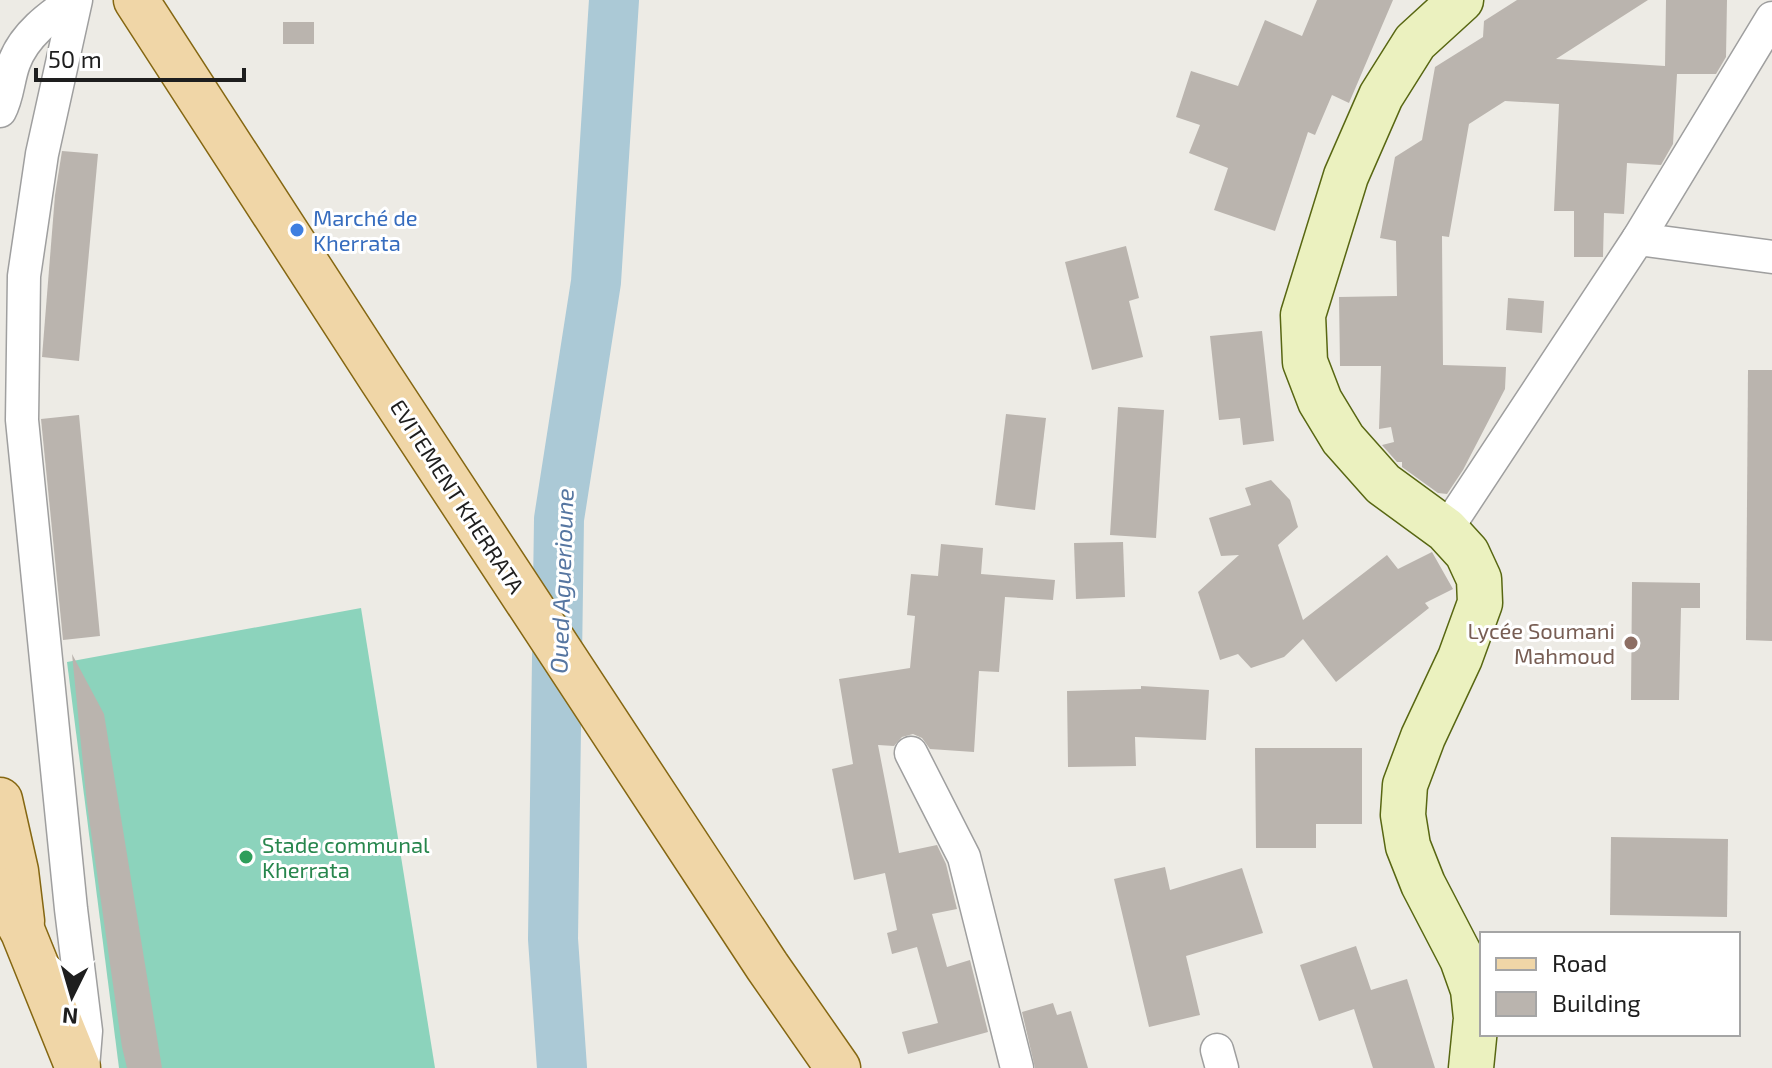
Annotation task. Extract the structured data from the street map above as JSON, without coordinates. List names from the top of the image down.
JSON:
{
  "streets": {
    "main road": ["EVITEMENT KHERRATA"]
  },
  "water": ["Oued Aguerioune"],
  "places": ["Marché de Kherrata", "Lycée Soumani Mahmoud", "Stade communal Kherrata"],
  "legend": ["Road", "Building"],
  "scale_bar": "50 m",
  "north": "bottom"
}
